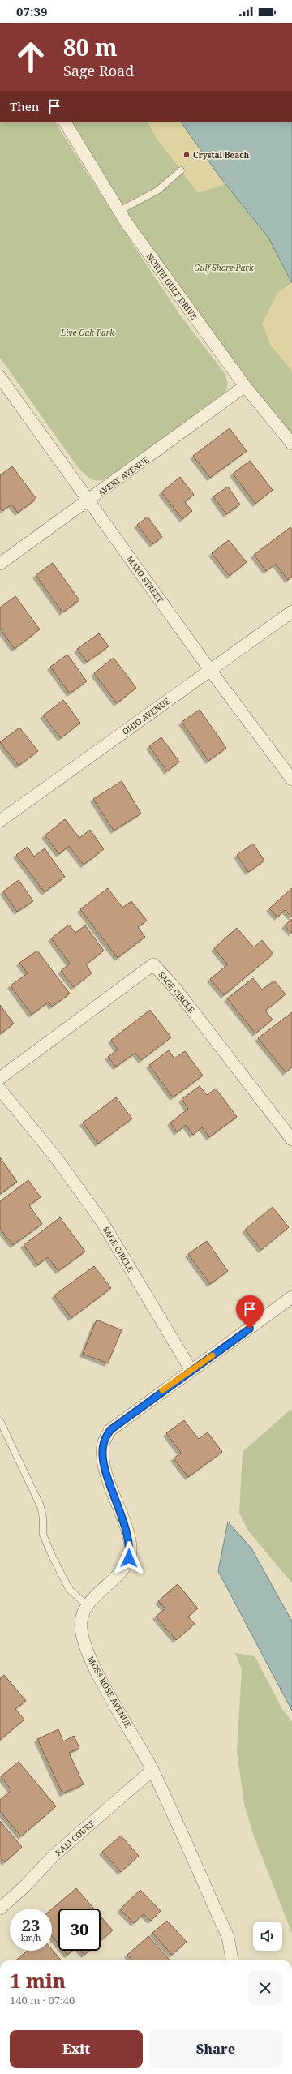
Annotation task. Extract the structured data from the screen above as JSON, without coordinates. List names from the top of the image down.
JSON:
{
  "streets": {
    "street": [
      "NORTH GULF DRIVE",
      "AVERY AVENUE",
      "MAYO STREET",
      "OHIO AVENUE",
      "SAGE CIRCLE",
      "MOSS ROSE AVENUE",
      "KALI COURT"
    ]
  },
  "crossings": [
    ["NORTH GULF DRIVE", "AVERY AVENUE"],
    ["AVERY AVENUE", "MAYO STREET"],
    ["MAYO STREET", "OHIO AVENUE"],
    ["MOSS ROSE AVENUE", "KALI COURT"]
  ],
  "parks": ["Gulf Shore Park", "Live Oak Park"],
  "places": ["Crystal Beach"],
  "page": {
    "status": "07:39",
    "turn": ["80 m", "Sage Road"],
    "then": "Then",
    "speed": "23 km/h",
    "limit": "30",
    "heading": ["1 min", "140 m · 07:40"],
    "buttons": ["Exit", "Share"]
  }
}
